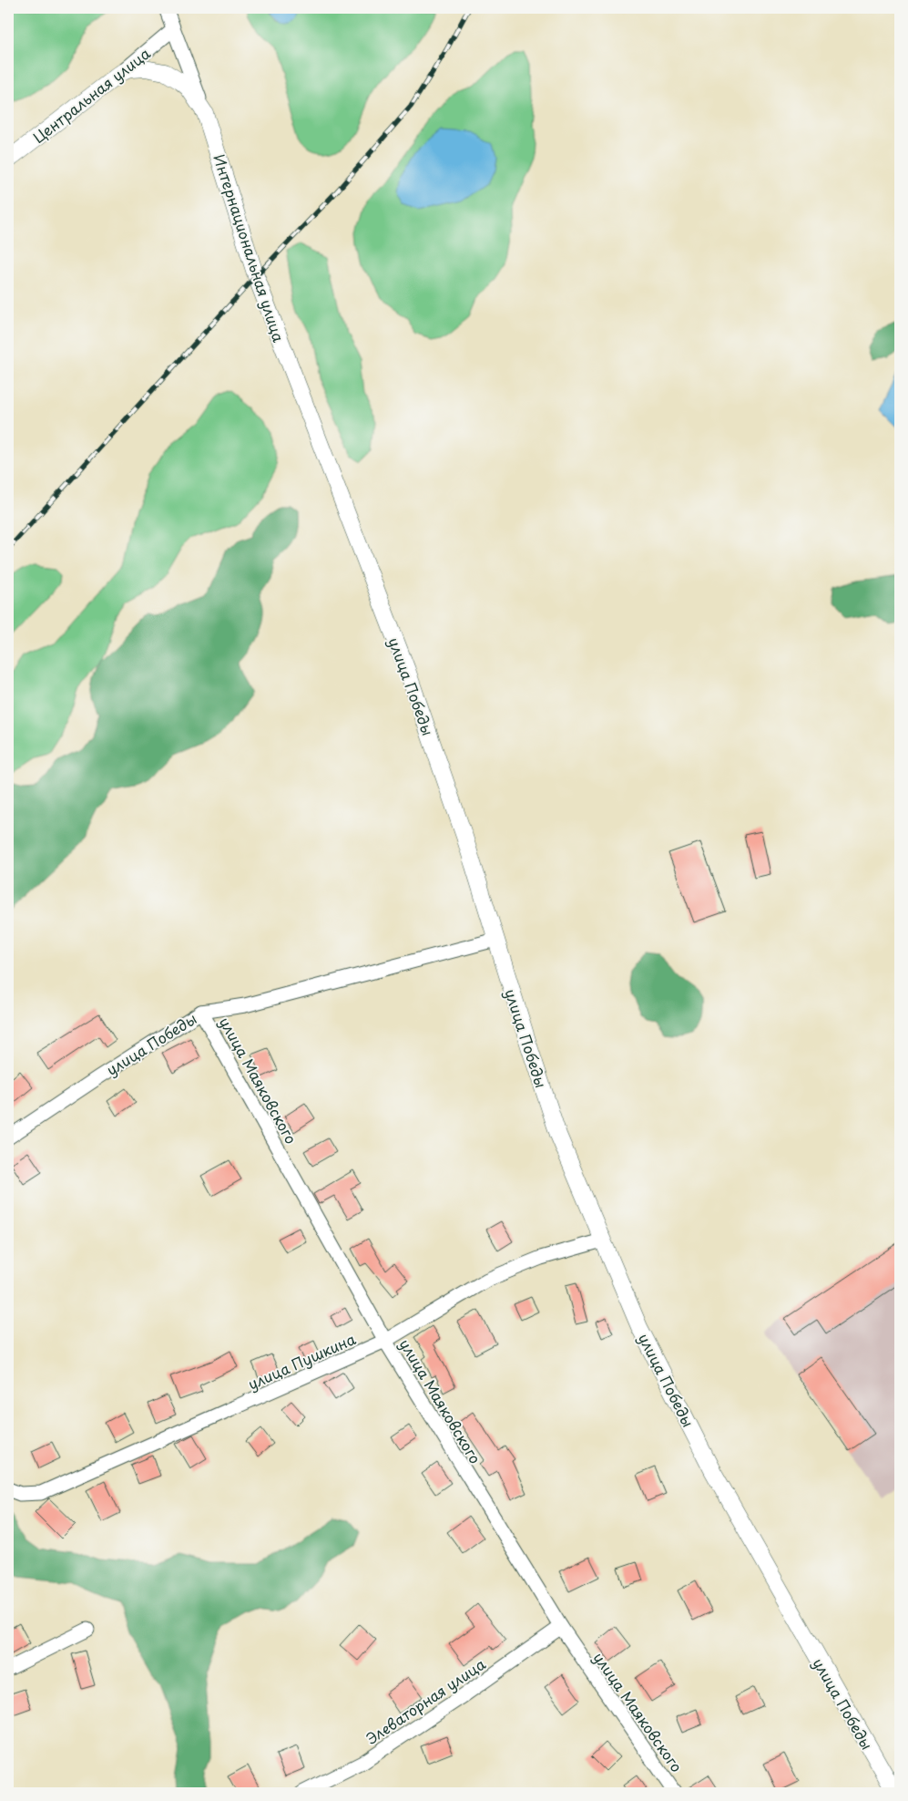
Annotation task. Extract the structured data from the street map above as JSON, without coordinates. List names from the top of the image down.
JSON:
{
  "streets": {
    "street": [
      "Центральная улица",
      "Интернациональная улица",
      "улица Победы",
      "улица Маяковского",
      "улица Пушкина",
      "Элеваторная улица"
    ]
  },
  "crossings": [
    ["Центральная улица", "Интернациональная улица"],
    ["Интернациональная улица", "улица Победы"],
    ["улица Победы", "улица Маяковского"],
    ["улица Победы", "улица Пушкина"],
    ["улица Маяковского", "улица Пушкина"],
    ["улица Маяковского", "Элеваторная улица"]
  ]
}
